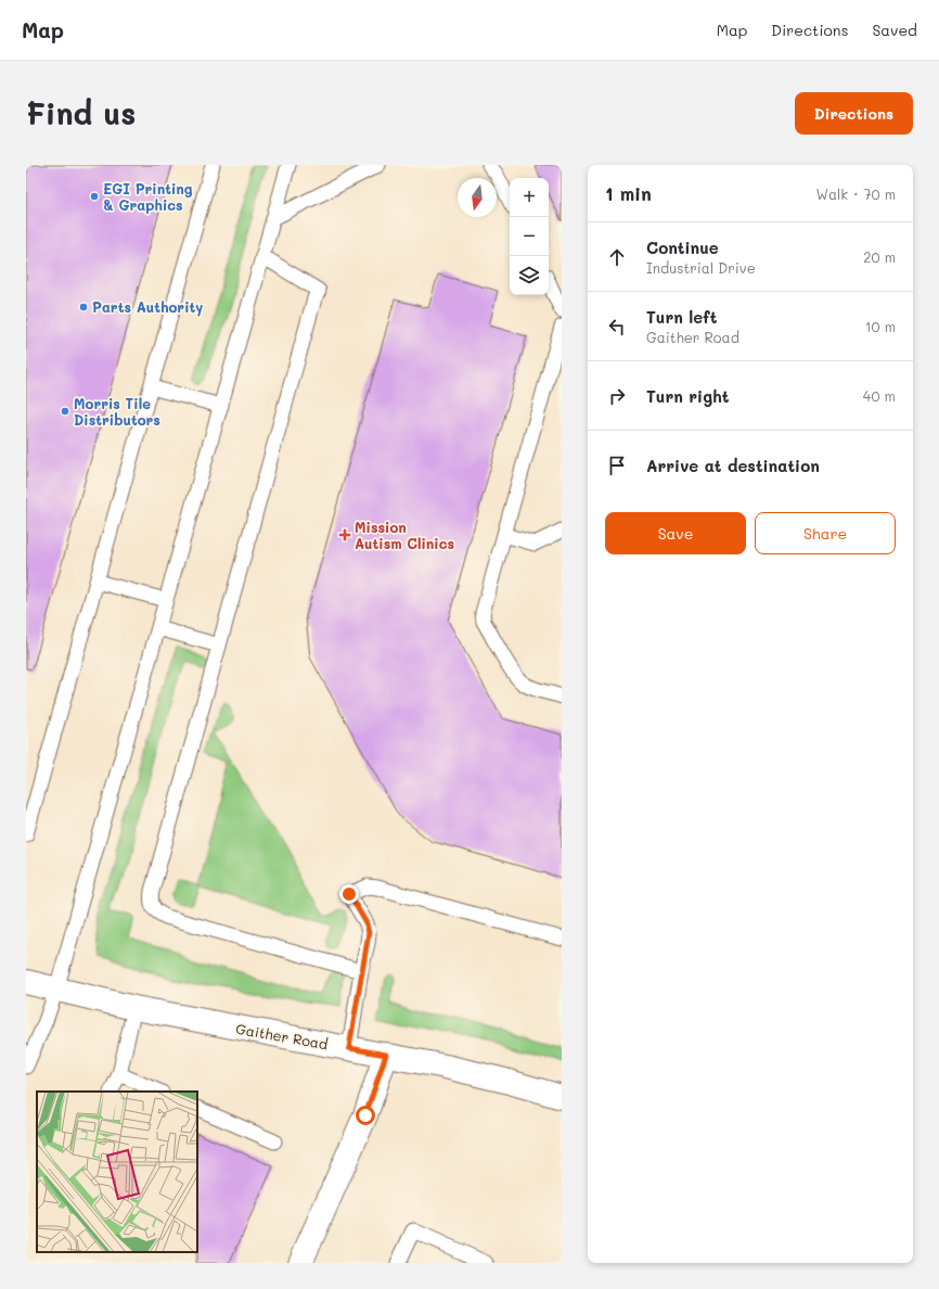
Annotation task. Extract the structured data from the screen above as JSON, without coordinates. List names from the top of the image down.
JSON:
{
  "streets": {
    "street": ["Gaither Road"]
  },
  "places": {
    "other": ["EGI Printing & Graphics", "Parts Authority", "Morris Tile Distributors"],
    "health": ["Mission Autism Clinics"]
  },
  "north": "bottom",
  "page": {
    "header": "Map",
    "nav": ["Map", "Directions", "Saved"],
    "buttons": [
      "Directions",
      ["Save", "Share"]
    ],
    "title": "Find us",
    "heading": ["1 min", "Walk · 70 m"],
    "map_buttons": ["+", "−"],
    "list": [
      ["Continue", "Industrial Drive", "20 m"],
      ["Turn left", "Gaither Road", "10 m"],
      ["Turn right", "40 m"],
      "Arrive at destination"
    ]
  }
}
